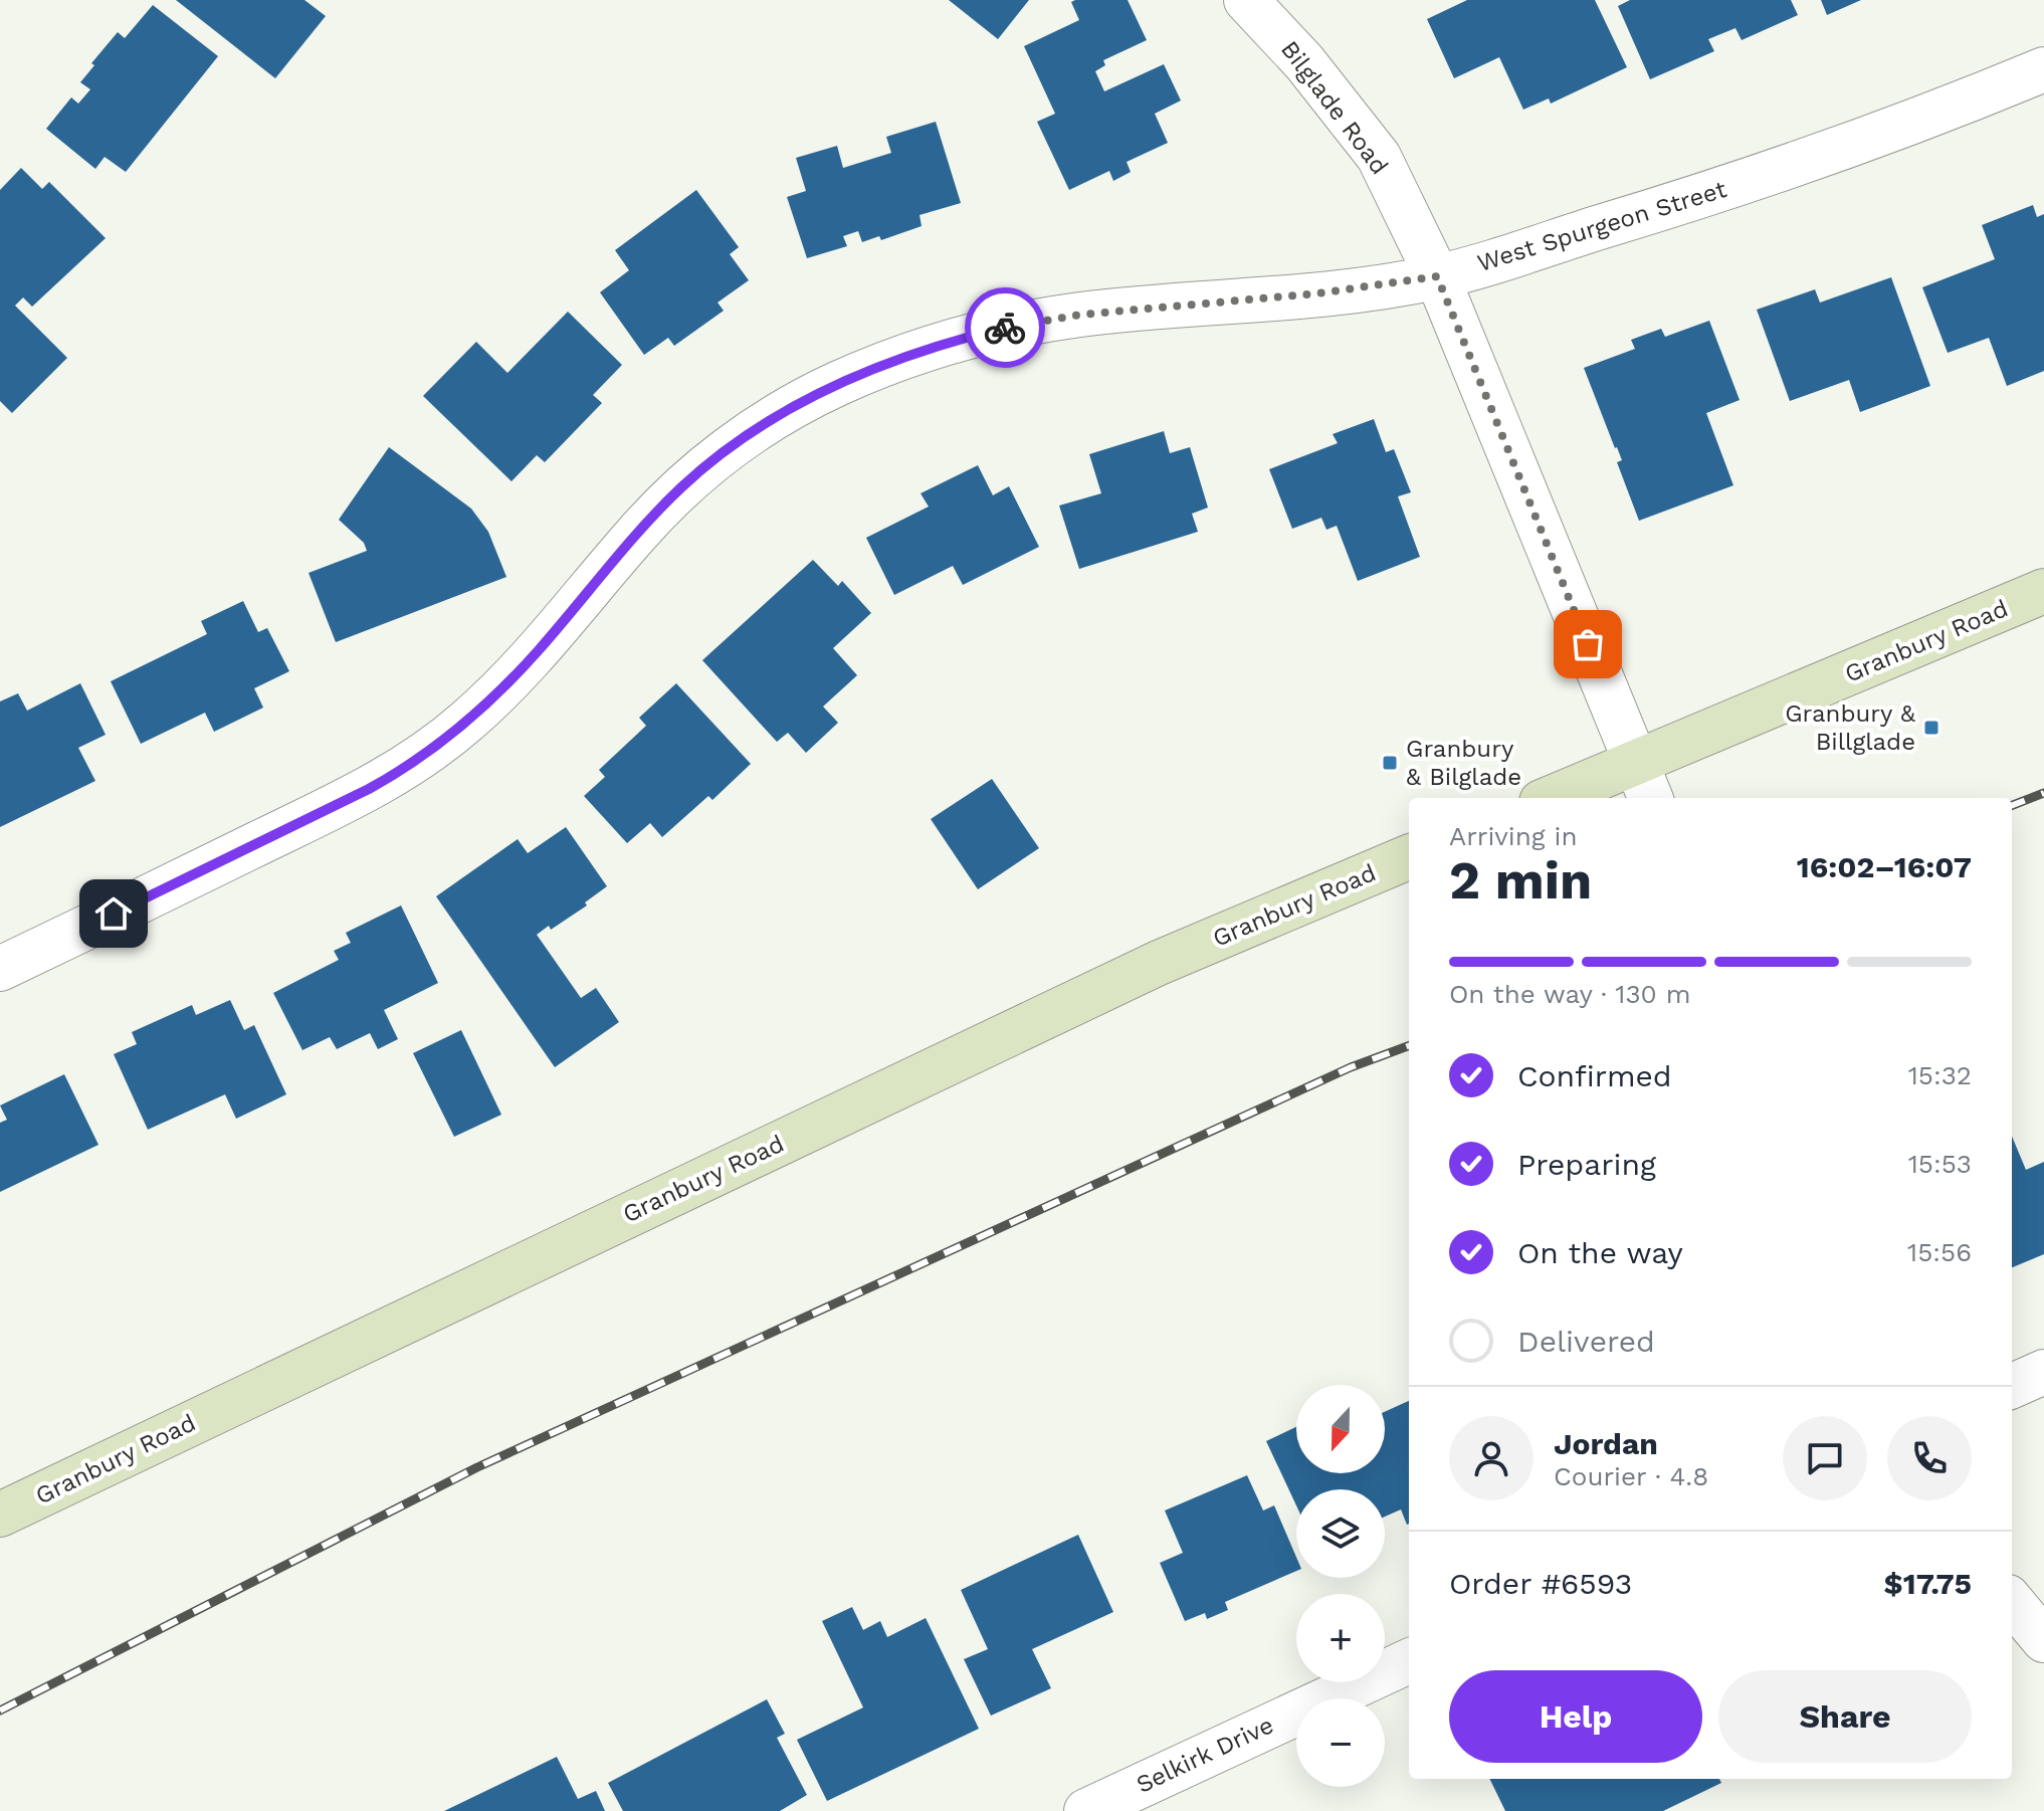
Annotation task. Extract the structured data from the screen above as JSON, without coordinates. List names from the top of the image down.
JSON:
{
  "streets": {
    "main road": ["Granbury Road"],
    "street": ["Bilglade Road", "West Spurgeon Street", "Selkirk Drive"]
  },
  "crossings": [
    ["Bilglade Road", "West Spurgeon Street"],
    ["Bilglade Road", "Granbury Road"]
  ],
  "places": {
    "transit": ["Granbury & Billglade", "Granbury & Bilglade"]
  },
  "north": "bottom",
  "page": {
    "heading": ["2 min", "Arriving in", "16:02–16:07"],
    "panel": [
      "Jordan",
      "Courier · 4.8",
      "Order #6593",
      "$17.75"
    ],
    "bar": "On the way · 130 m",
    "list": [
      ["Confirmed", "15:32"],
      ["Preparing", "15:53"],
      ["On the way", "15:56"],
      "Delivered"
    ],
    "map_buttons": ["+", "−"],
    "buttons": ["Help", "Share"]
  }
}
